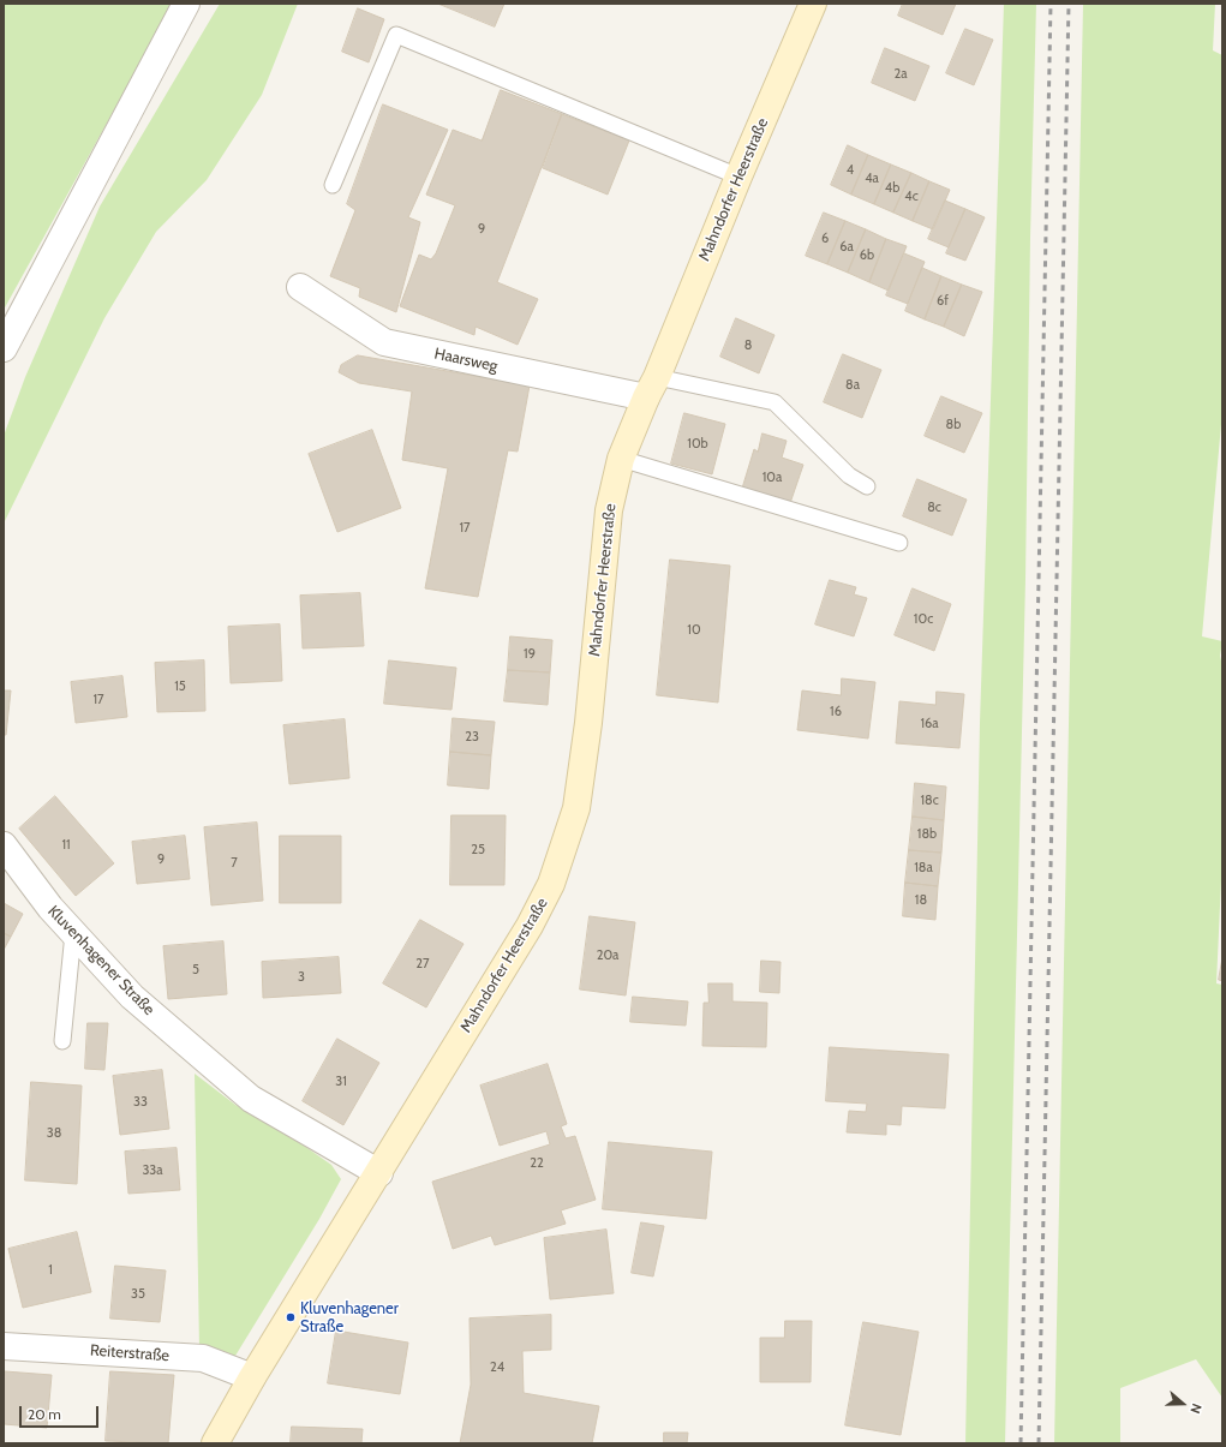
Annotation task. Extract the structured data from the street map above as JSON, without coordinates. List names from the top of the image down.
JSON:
{
  "streets": {
    "main road": ["Mahndorfer Heerstraße"],
    "street": ["Haarsweg", "Kluvenhagener Straße", "Reiterstraße"]
  },
  "crossings": [
    ["Mahndorfer Heerstraße", "Haarsweg"],
    ["Mahndorfer Heerstraße", "Kluvenhagener Straße"],
    ["Mahndorfer Heerstraße", "Reiterstraße"]
  ],
  "places": ["Kluvenhagener Straße"],
  "house_numbers": [
    "2a",
    "4",
    "4a",
    "4b",
    "4c",
    "9",
    "6",
    "6a",
    "6b",
    "6f",
    "8",
    "8a",
    "8b",
    "10b",
    "10a",
    "8c",
    "17",
    "10c",
    "10",
    "19",
    "15",
    "17",
    "16",
    "16a",
    "23",
    "18c",
    "18b",
    "11",
    "25",
    "9",
    "7",
    "18a",
    "18",
    "20a",
    "27",
    "5",
    "3",
    "31",
    "33",
    "38",
    "22",
    "33a",
    "1",
    "35",
    "24"
  ],
  "scale_bar": "20 m",
  "north": "right"
}
